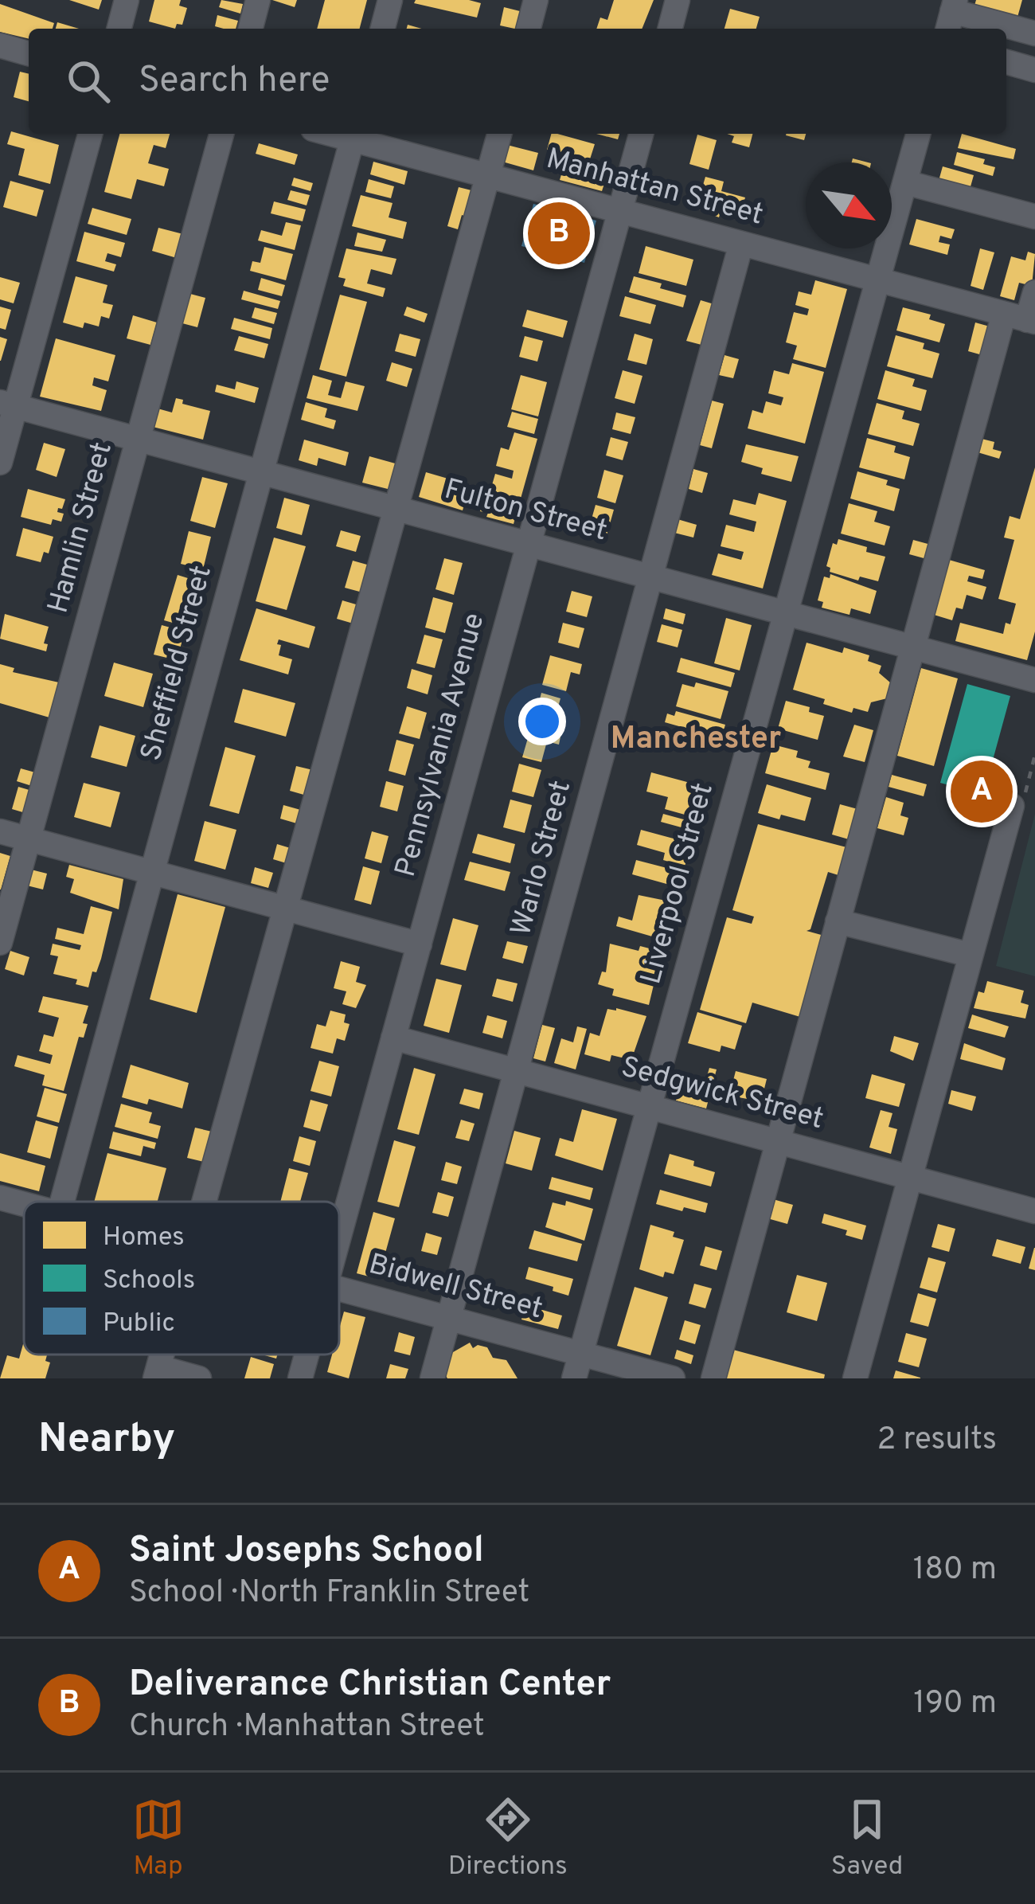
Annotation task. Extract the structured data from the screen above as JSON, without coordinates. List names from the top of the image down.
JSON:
{
  "streets": {
    "street": [
      "Manhattan Street",
      "Fulton Street",
      "Hamlin Street",
      "Sheffield Street",
      "Pennsylvania Avenue",
      "Warlo Street",
      "Liverpool Street",
      "Sedgwick Street",
      "Bidwell Street"
    ]
  },
  "crossings": [
    ["Manhattan Street", "Sheffield Street"],
    ["Manhattan Street", "Pennsylvania Avenue"],
    ["Manhattan Street", "Warlo Street"],
    ["Manhattan Street", "Liverpool Street"],
    ["Fulton Street", "Hamlin Street"],
    ["Fulton Street", "Sheffield Street"],
    ["Fulton Street", "Pennsylvania Avenue"],
    ["Fulton Street", "Warlo Street"],
    ["Fulton Street", "Liverpool Street"],
    ["Pennsylvania Avenue", "Sedgwick Street"],
    ["Warlo Street", "Sedgwick Street"],
    ["Warlo Street", "Bidwell Street"],
    ["Liverpool Street", "Sedgwick Street"],
    ["Liverpool Street", "Bidwell Street"]
  ],
  "districts": ["Manchester"],
  "legend": ["Homes", "Schools", "Public"],
  "north": "bottom right",
  "page": {
    "search": "Search here",
    "pins": ["B", "A"],
    "heading": ["Nearby", "2 results"],
    "list": [
      {
        "mark": "A",
        "name": "Saint Josephs School",
        "note": "School · North Franklin Street",
        "value": "180 m"
      },
      {
        "mark": "B",
        "name": "Deliverance Christian Center",
        "note": "Church · Manhattan Street",
        "value": "190 m"
      }
    ],
    "nav": ["Map", "Directions", "Saved"]
  }
}
